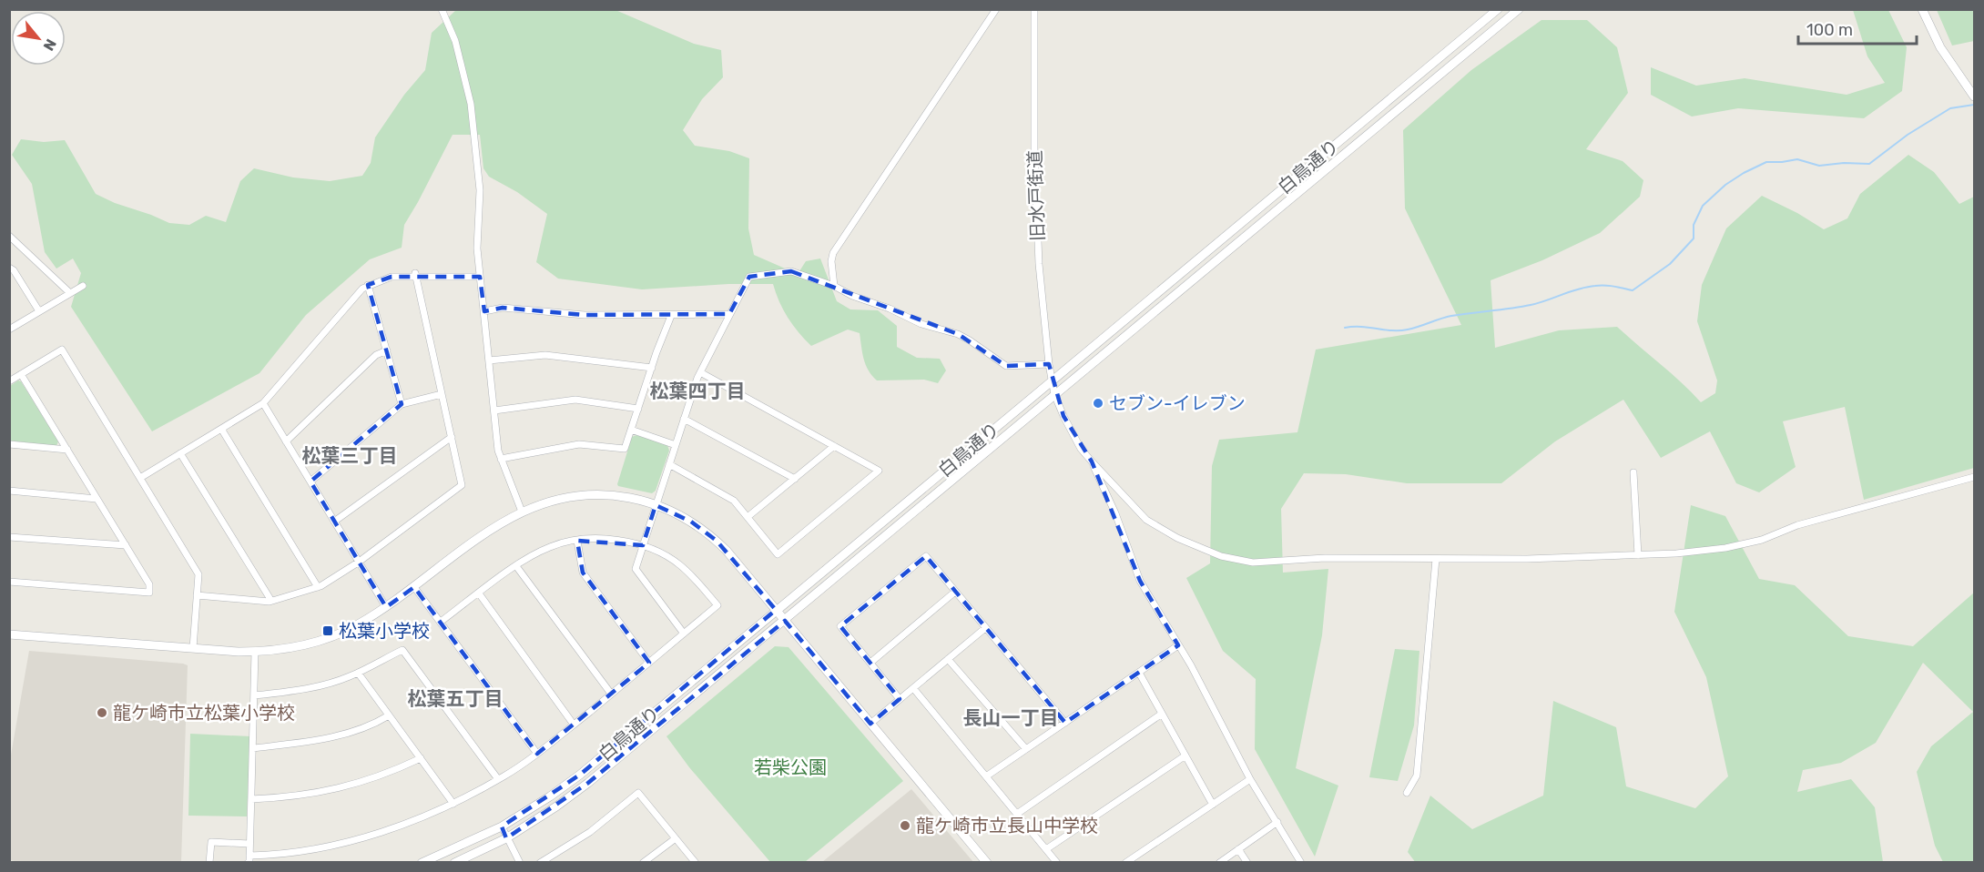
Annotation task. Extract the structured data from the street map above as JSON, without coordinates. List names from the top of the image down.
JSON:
{
  "streets": {
    "main road": ["白鳥通り"],
    "street": ["旧水戸街道"]
  },
  "crossings": [
    ["白鳥通り", "旧水戸街道"]
  ],
  "districts": [
    "松葉四丁目",
    "松葉三丁目",
    "松葉五丁目",
    "長山一丁目"
  ],
  "parks": ["若柴公園"],
  "places": {
    "other": ["セブン-イレブン", "龍ケ崎市立松葉小学校", "龍ケ崎市立長山中学校"],
    "transit": ["松葉小学校"]
  },
  "scale_bar": "100 m",
  "north": "bottom right"
}
